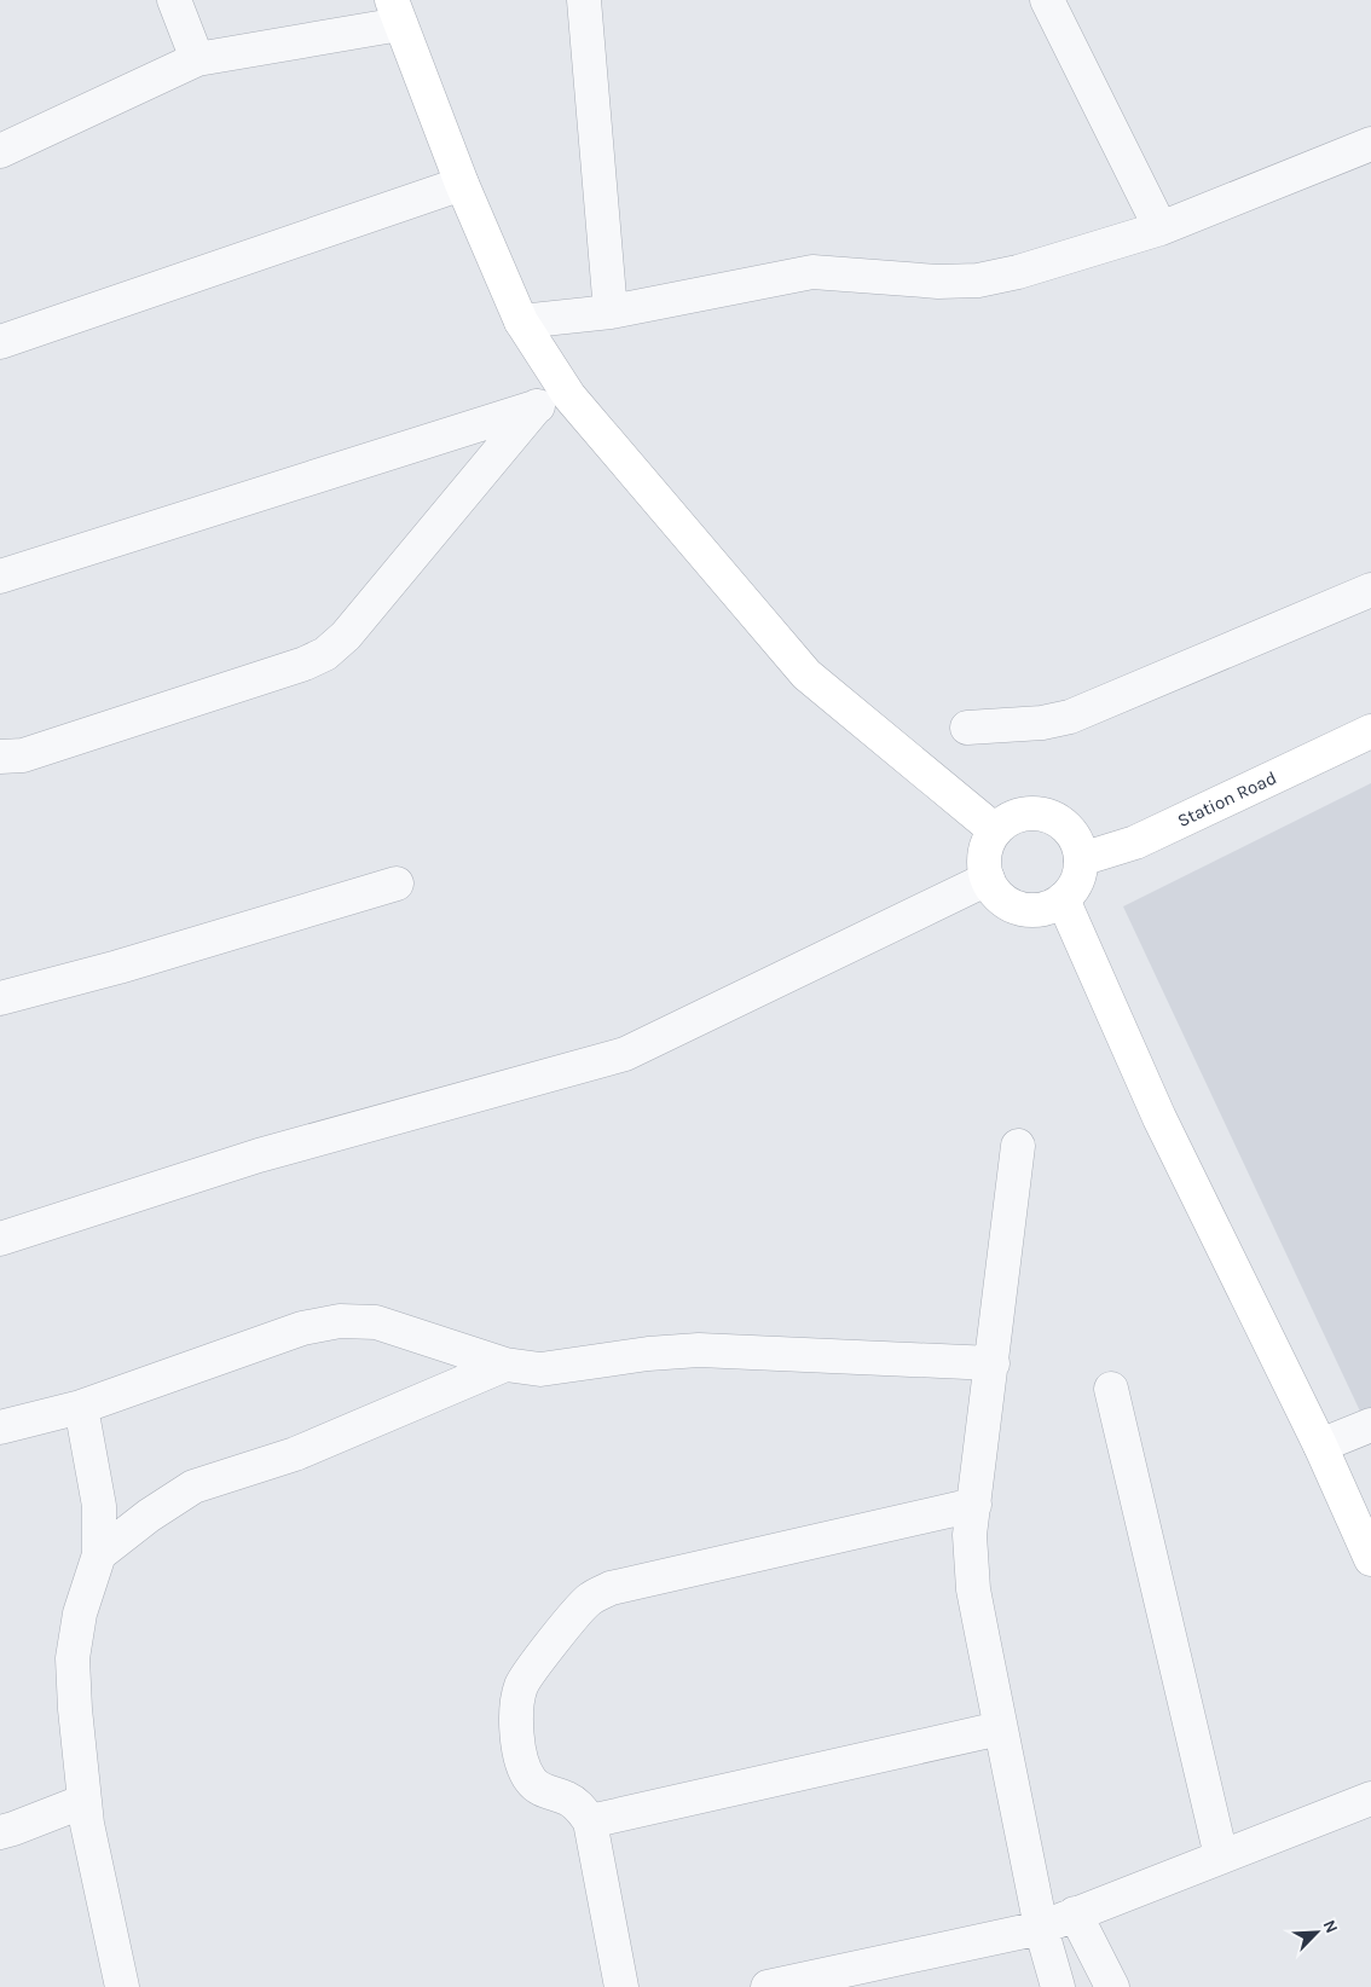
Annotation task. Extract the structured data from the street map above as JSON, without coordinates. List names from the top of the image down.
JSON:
{
  "streets": {
    "main road": ["Station Road"]
  },
  "north": "top right"
}
